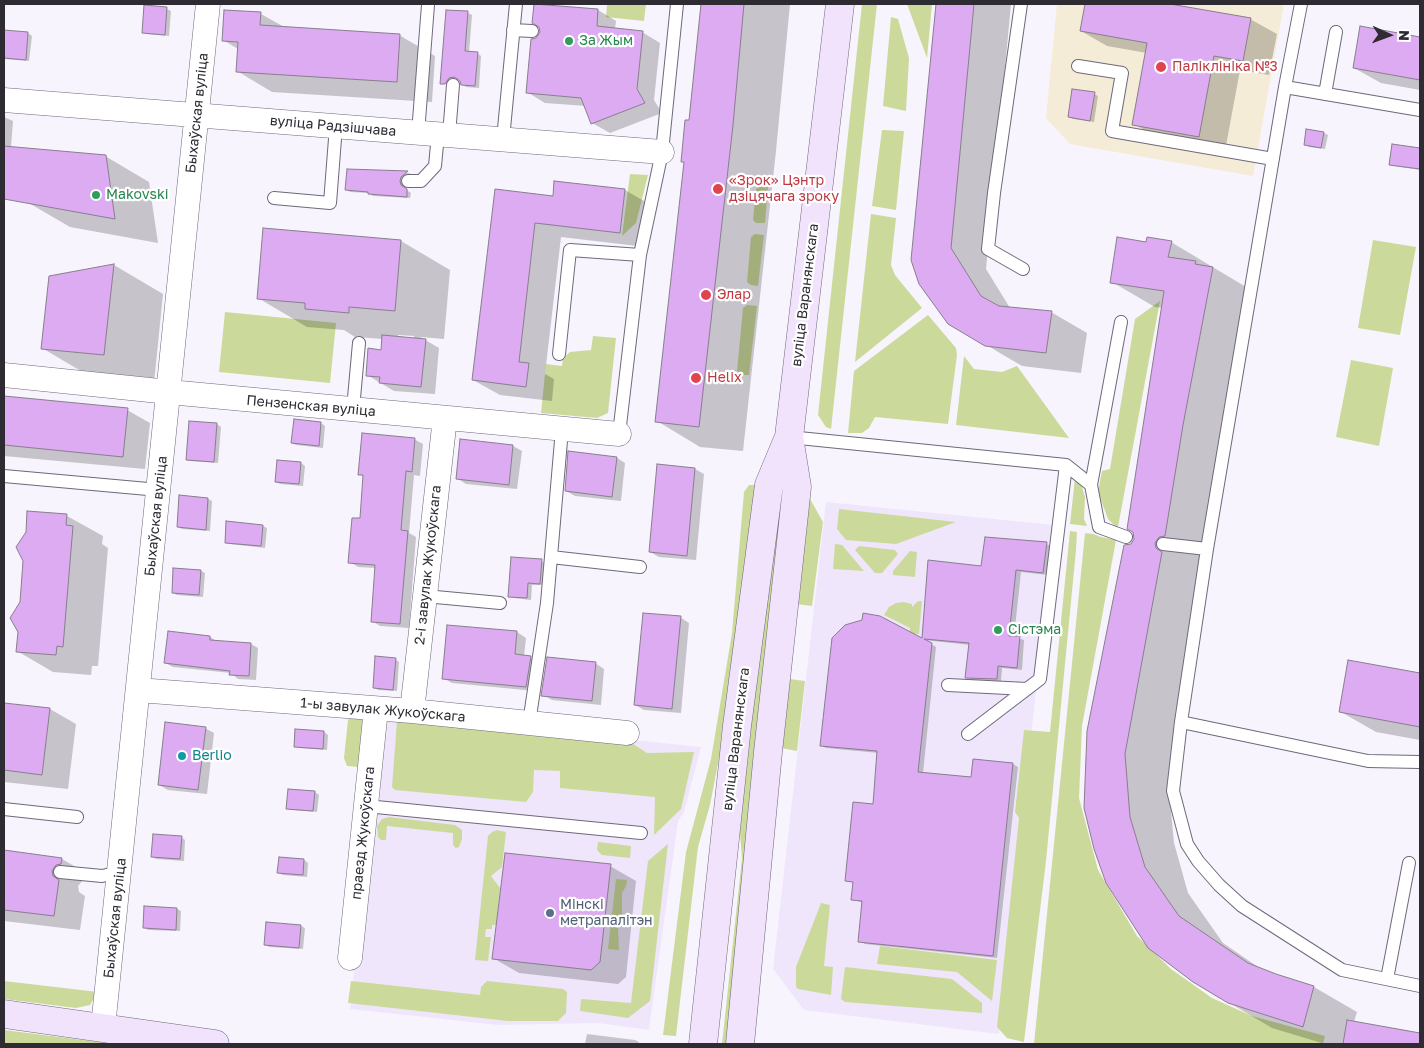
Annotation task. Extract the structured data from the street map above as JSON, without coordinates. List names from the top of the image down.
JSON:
{
  "streets": {
    "main road": ["вуліца Варанянскага"],
    "street": [
      "Быхаўская вуліца",
      "вуліца Радзішчава",
      "Пензенская вуліца",
      "2-і завулак Жукоўскага",
      "1-ы завулак Жукоўскага",
      "праезд Жукоўскага"
    ]
  },
  "crossings": [
    ["Быхаўская вуліца", "вуліца Радзішчава"],
    ["Быхаўская вуліца", "Пензенская вуліца"],
    ["Быхаўская вуліца", "1-ы завулак Жукоўскага"],
    ["Пензенская вуліца", "2-і завулак Жукоўскага"],
    ["2-і завулак Жукоўскага", "1-ы завулак Жукоўскага"],
    ["1-ы завулак Жукоўскага", "праезд Жукоўскага"]
  ],
  "places": [
    "За Жым",
    "Паліклініка №3",
    "«Зрок» Цэнтр дзіцячага зроку",
    "Makovski",
    "Элар",
    "Helix",
    "Сістэма",
    "Berlio",
    "Мінскі метрапалітэн"
  ],
  "north": "right"
}
